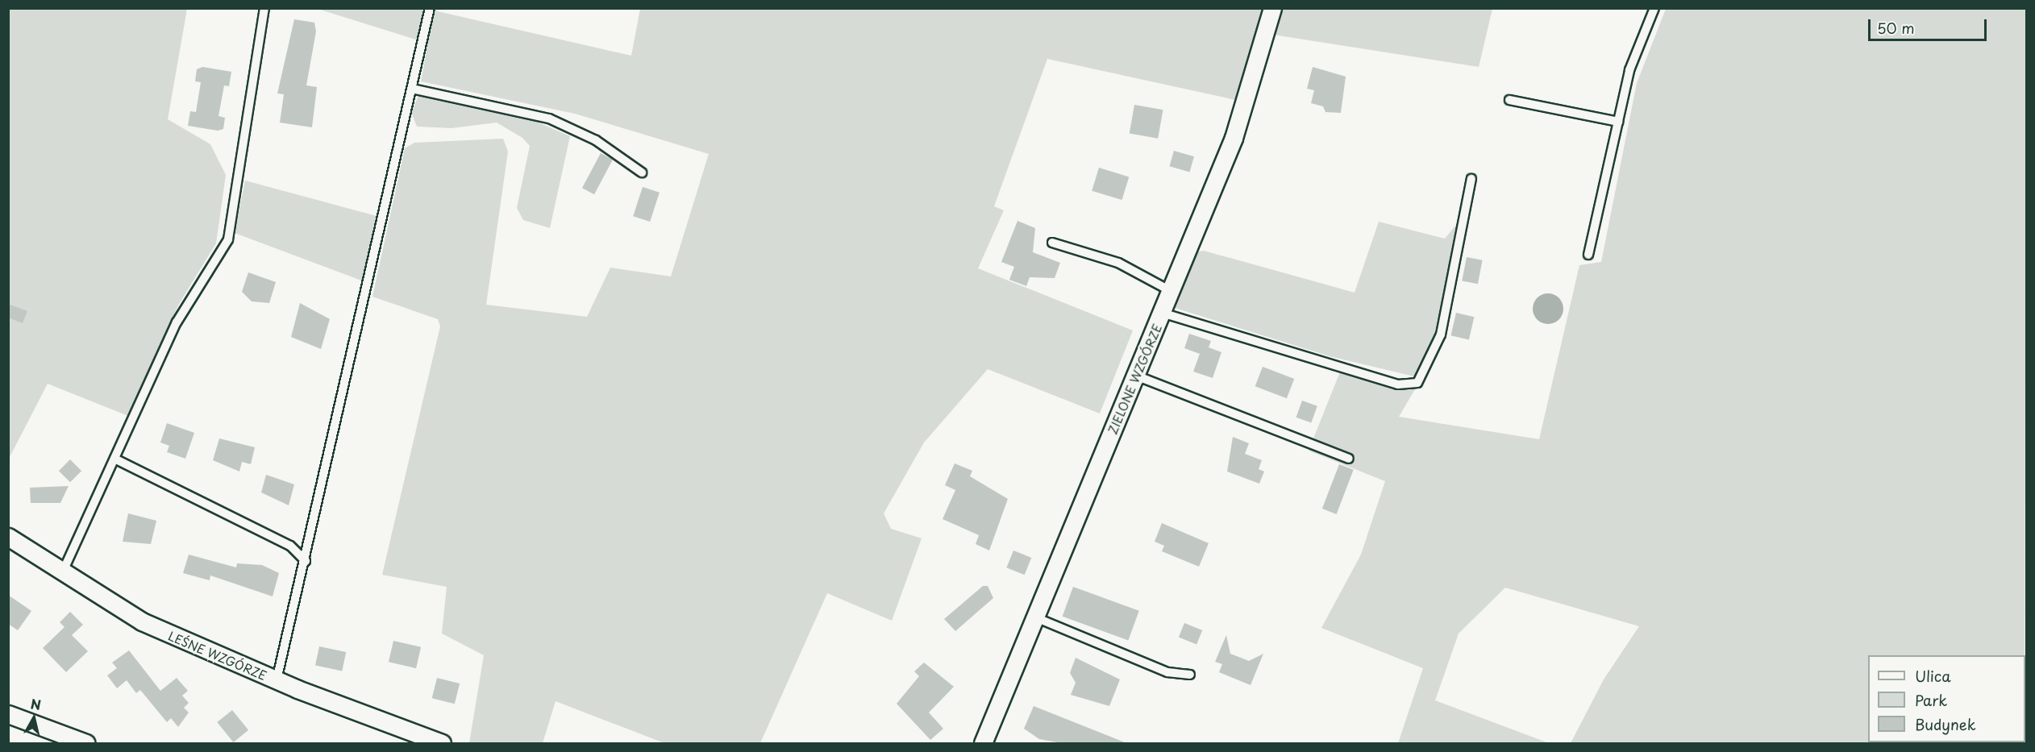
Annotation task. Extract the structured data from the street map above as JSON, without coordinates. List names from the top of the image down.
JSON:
{
  "streets": {
    "street": ["ZIELONE WZGÓRZE", "LEŚNE WZGÓRZE"]
  },
  "legend": ["Ulica", "Park", "Budynek"],
  "scale_bar": "50 m",
  "north": "top"
}
